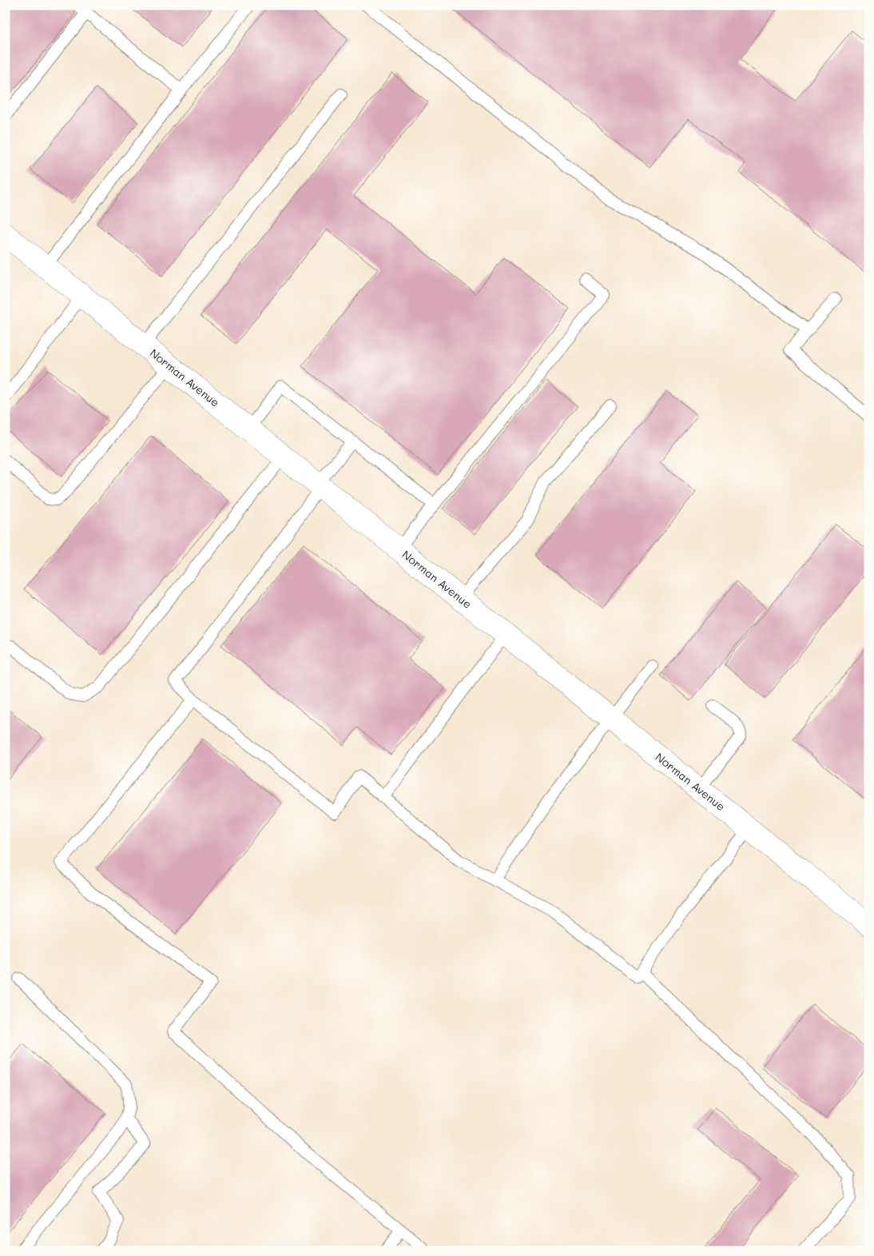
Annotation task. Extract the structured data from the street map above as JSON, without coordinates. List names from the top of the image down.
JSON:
{
  "streets": {
    "street": ["Norman Avenue"]
  }
}
